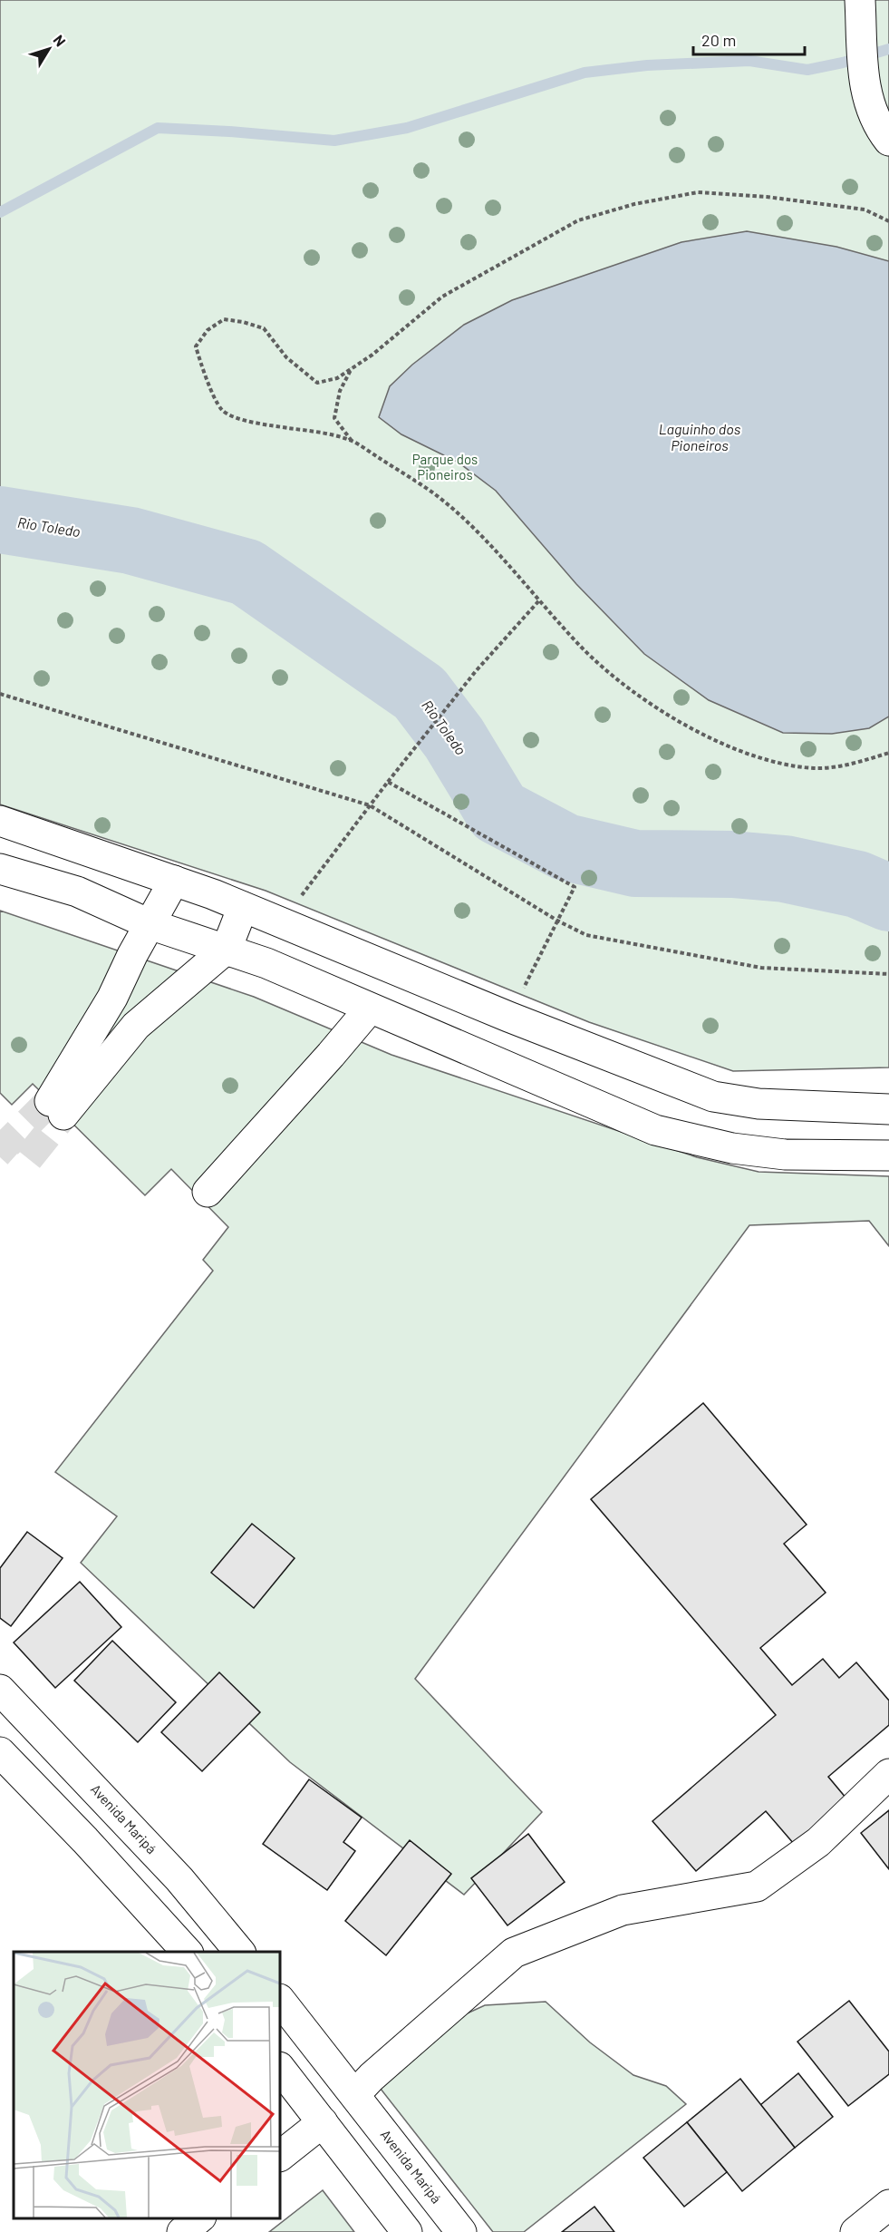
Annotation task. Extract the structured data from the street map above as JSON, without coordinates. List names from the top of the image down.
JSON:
{
  "streets": {
    "street": ["Avenida Maripá"]
  },
  "water": ["Laguinho dos Pioneiros", "Rio Toledo"],
  "parks": ["Parque dos Pioneiros"],
  "scale_bar": "20 m",
  "north": "top right"
}
